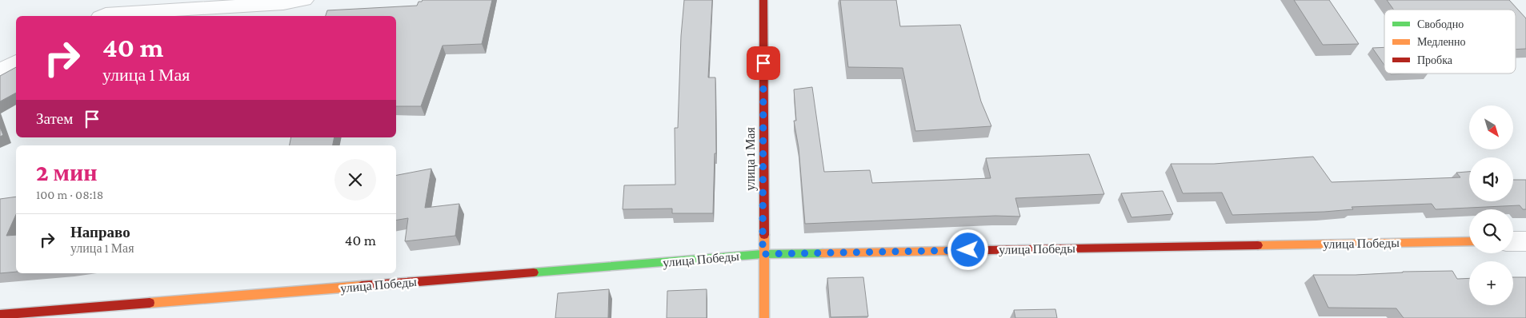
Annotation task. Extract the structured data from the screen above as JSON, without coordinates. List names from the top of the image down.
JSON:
{
  "streets": {
    "street": ["улица 1 Мая", "улица Победы"]
  },
  "crossings": [
    ["улица 1 Мая", "улица Победы"]
  ],
  "legend": ["Свободно", "Медленно", "Пробка"],
  "north": "bottom right",
  "page": {
    "turn": ["40 m", "улица 1 Мая"],
    "then": "Затем",
    "map_buttons": "+",
    "heading": ["2 мин", "100 m · 08:18"],
    "list": [
      {
        "name": "Направо",
        "note": "улица 1 Мая",
        "value": "40 m"
      }
    ]
  }
}
